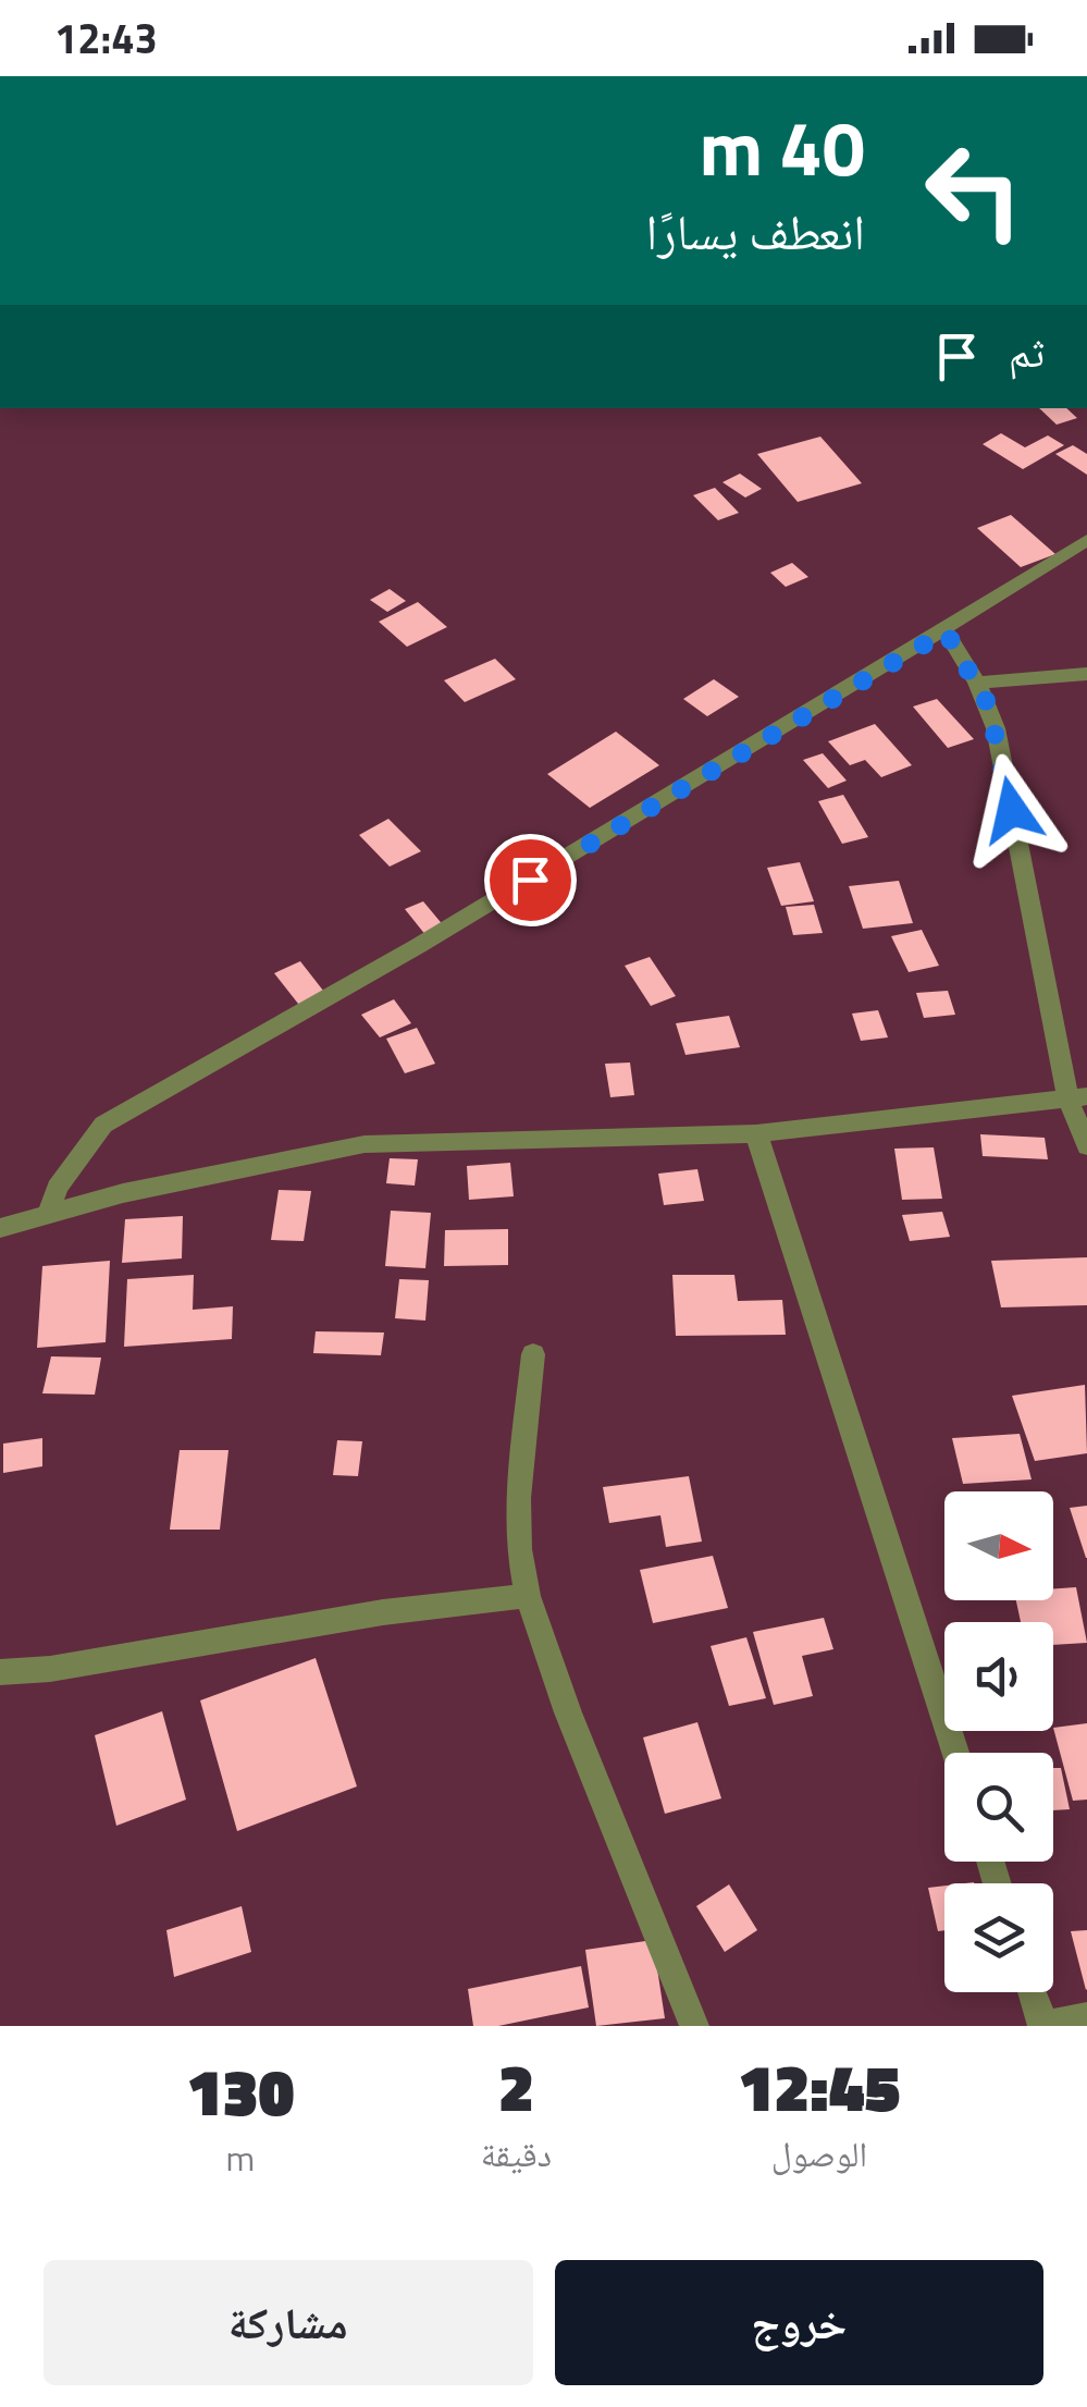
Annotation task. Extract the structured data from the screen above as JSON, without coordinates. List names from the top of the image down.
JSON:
{
  "north": "right",
  "page": {
    "status": "12:43",
    "turn": ["40 m", "انعطف يسارًا"],
    "then": "ثم",
    "eta": [
      "12:45",
      "الوصول",
      "2",
      "دقيقة",
      "130",
      "m"
    ],
    "buttons": ["خروج", "مشاركة"]
  }
}
